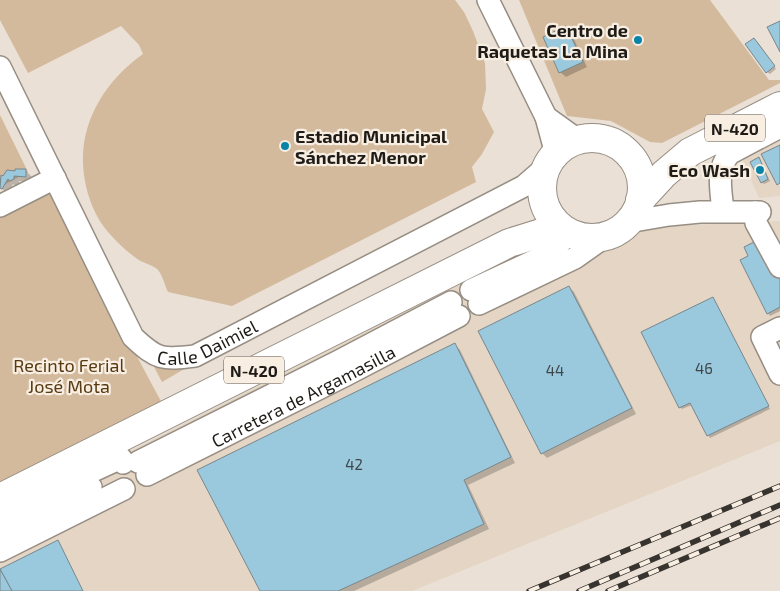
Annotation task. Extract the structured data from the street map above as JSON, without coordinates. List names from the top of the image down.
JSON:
{
  "streets": {
    "highway": ["N-420"],
    "street": ["Calle Daimiel", "Carretera de Argamasilla"]
  },
  "crossings": [
    ["N-420", "Calle Daimiel"]
  ],
  "parks": ["Recinto Ferial José Mota"],
  "places": ["Centro de Raquetas La Mina", "Estadio Municipal Sánchez Menor", "Eco Wash"],
  "house_numbers": ["46", "44", "42"]
}
